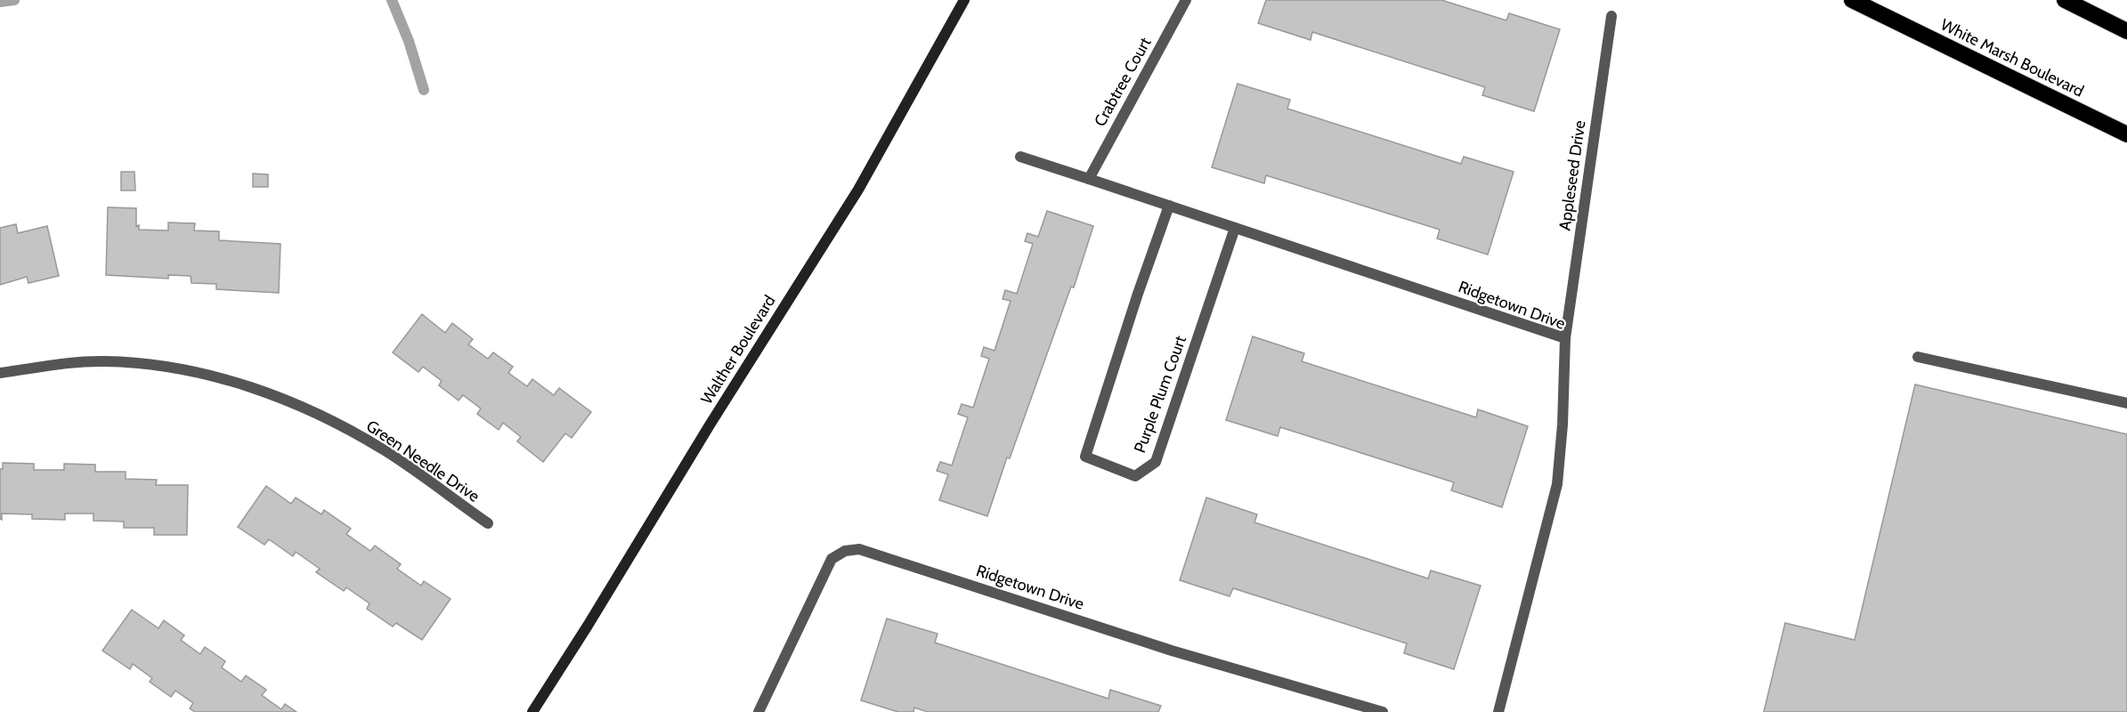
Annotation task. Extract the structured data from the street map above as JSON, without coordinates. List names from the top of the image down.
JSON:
{
  "streets": {
    "highway": ["White Marsh Boulevard"],
    "main road": ["Walther Boulevard"],
    "street": [
      "Crabtree Court",
      "Appleseed Drive",
      "Ridgetown Drive",
      "Purple Plum Court",
      "Green Needle Drive"
    ]
  },
  "crossings": [
    ["Crabtree Court", "Ridgetown Drive"],
    ["Appleseed Drive", "Ridgetown Drive"],
    ["Ridgetown Drive", "Purple Plum Court"]
  ]
}
